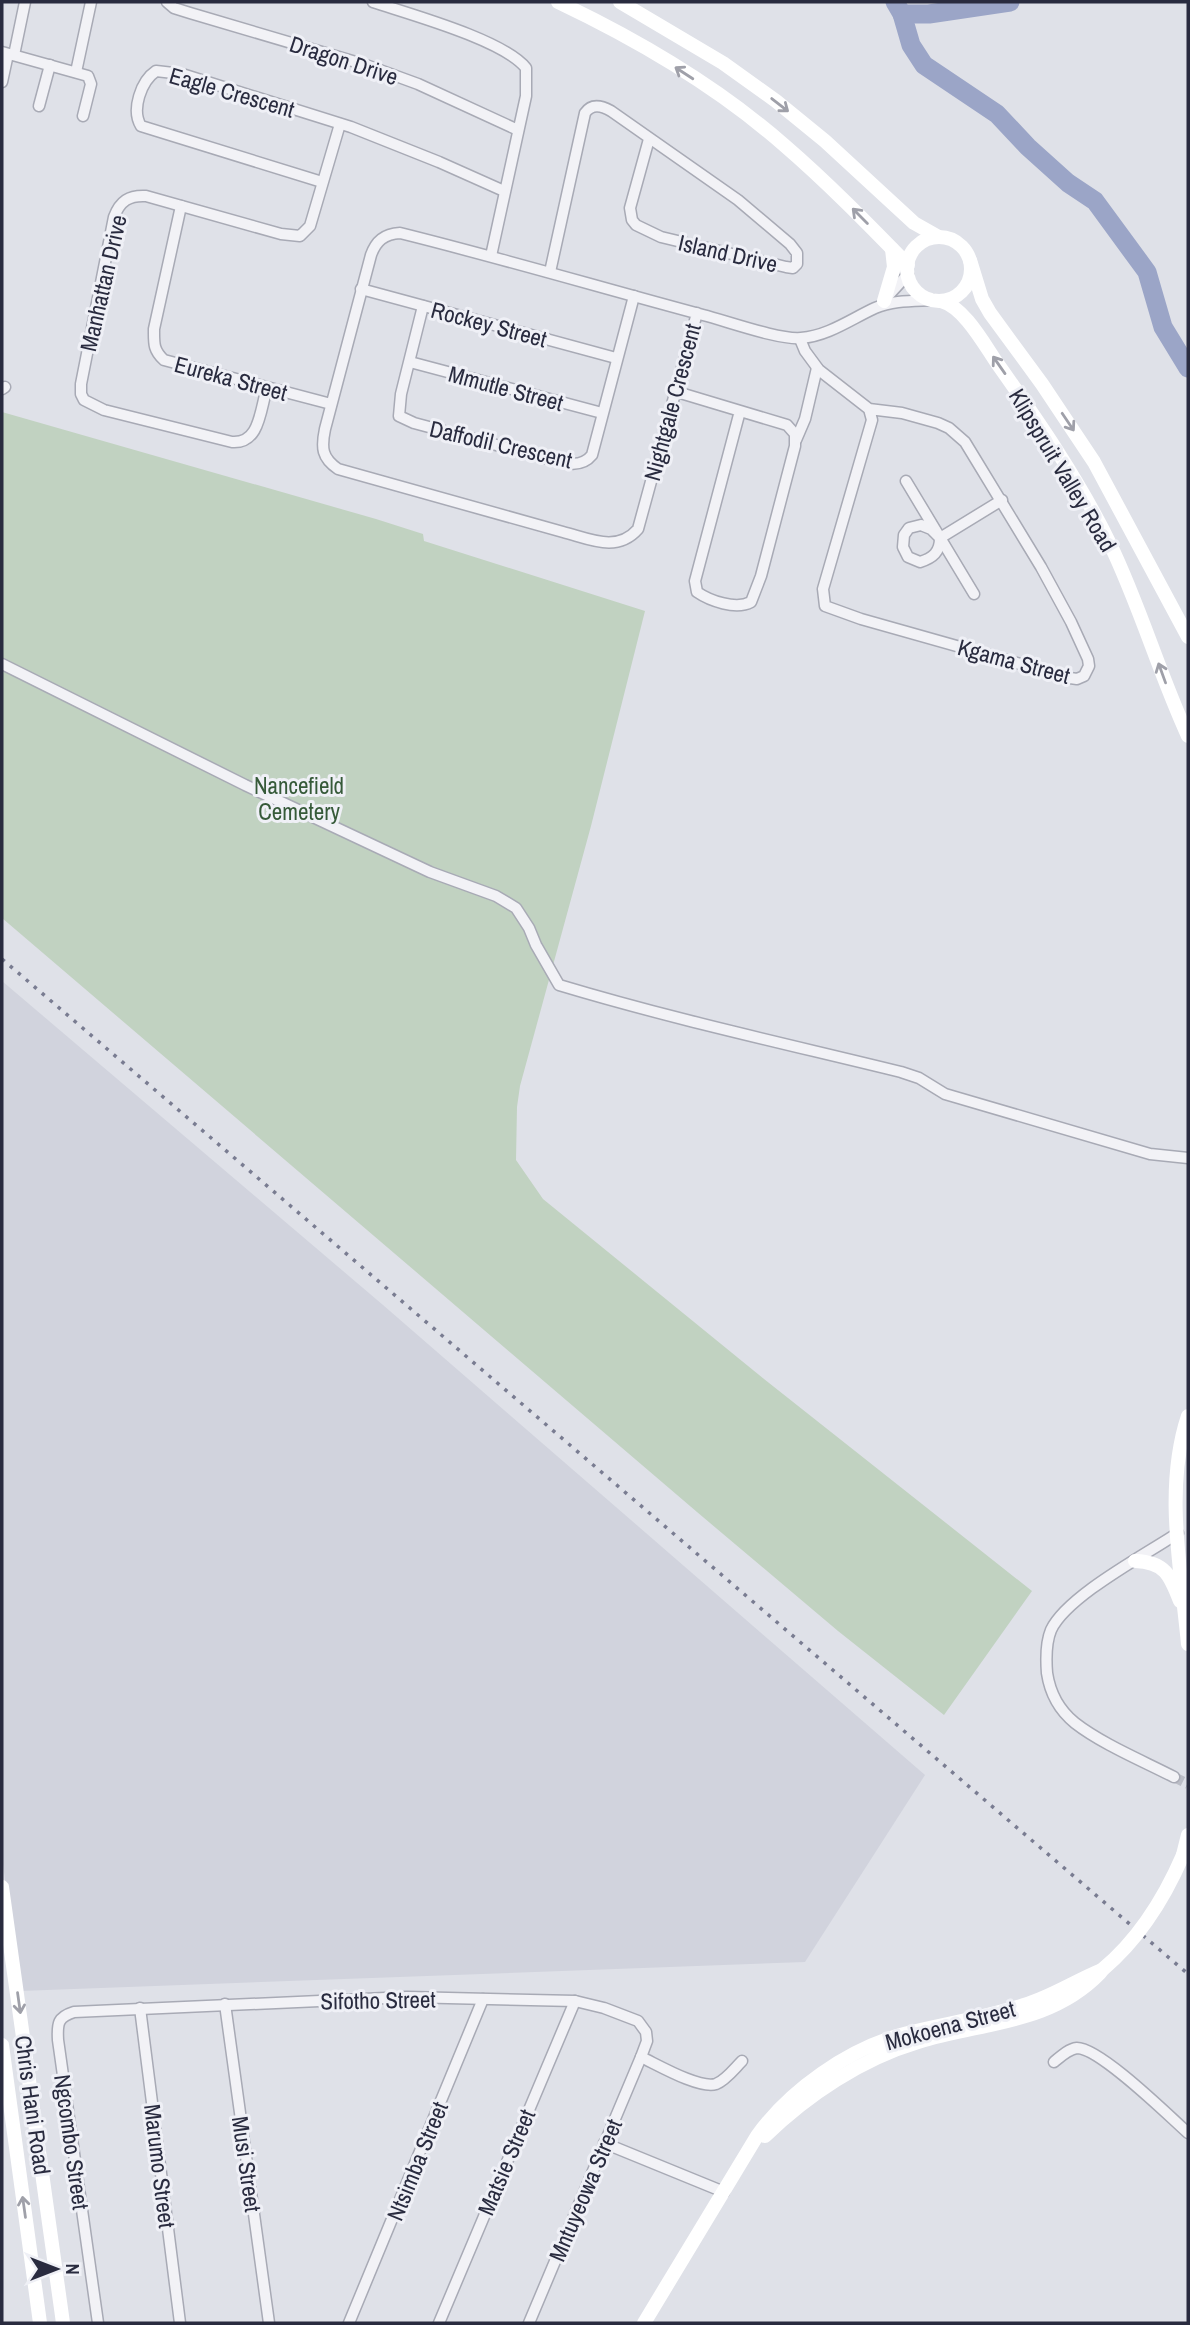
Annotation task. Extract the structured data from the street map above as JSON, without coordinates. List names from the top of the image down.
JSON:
{
  "streets": {
    "main road": ["Klipspruit Valley Road", "Mokoena Street", "Chris Hani Road"],
    "street": [
      "Dragon Drive",
      "Eagle Crescent",
      "Island Drive",
      "Manhattan Drive",
      "Rockey Street",
      "Eureka Street",
      "Mmutle Street",
      "Nightgale Crescent",
      "Daffodil Crescent",
      "Kgama Street",
      "Sifotho Street",
      "Ngcombo Street",
      "Ntsimba Street",
      "Matsie Street",
      "Musi Street",
      "Marumo Street",
      "Mntuyeowa Street"
    ]
  },
  "crossings": [
    ["Eagle Crescent", "Manhattan Drive"],
    ["Island Drive", "Nightgale Crescent"],
    ["Manhattan Drive", "Eureka Street"],
    ["Rockey Street", "Nightgale Crescent"],
    ["Rockey Street", "Daffodil Crescent"],
    ["Eureka Street", "Nightgale Crescent"],
    ["Mmutle Street", "Daffodil Crescent"],
    ["Nightgale Crescent", "Daffodil Crescent"],
    ["Sifotho Street", "Ngcombo Street"],
    ["Sifotho Street", "Ntsimba Street"],
    ["Sifotho Street", "Matsie Street"],
    ["Sifotho Street", "Musi Street"],
    ["Sifotho Street", "Marumo Street"],
    ["Sifotho Street", "Mntuyeowa Street"]
  ],
  "parks": ["Nancefield Cemetery"],
  "north": "right"
}
